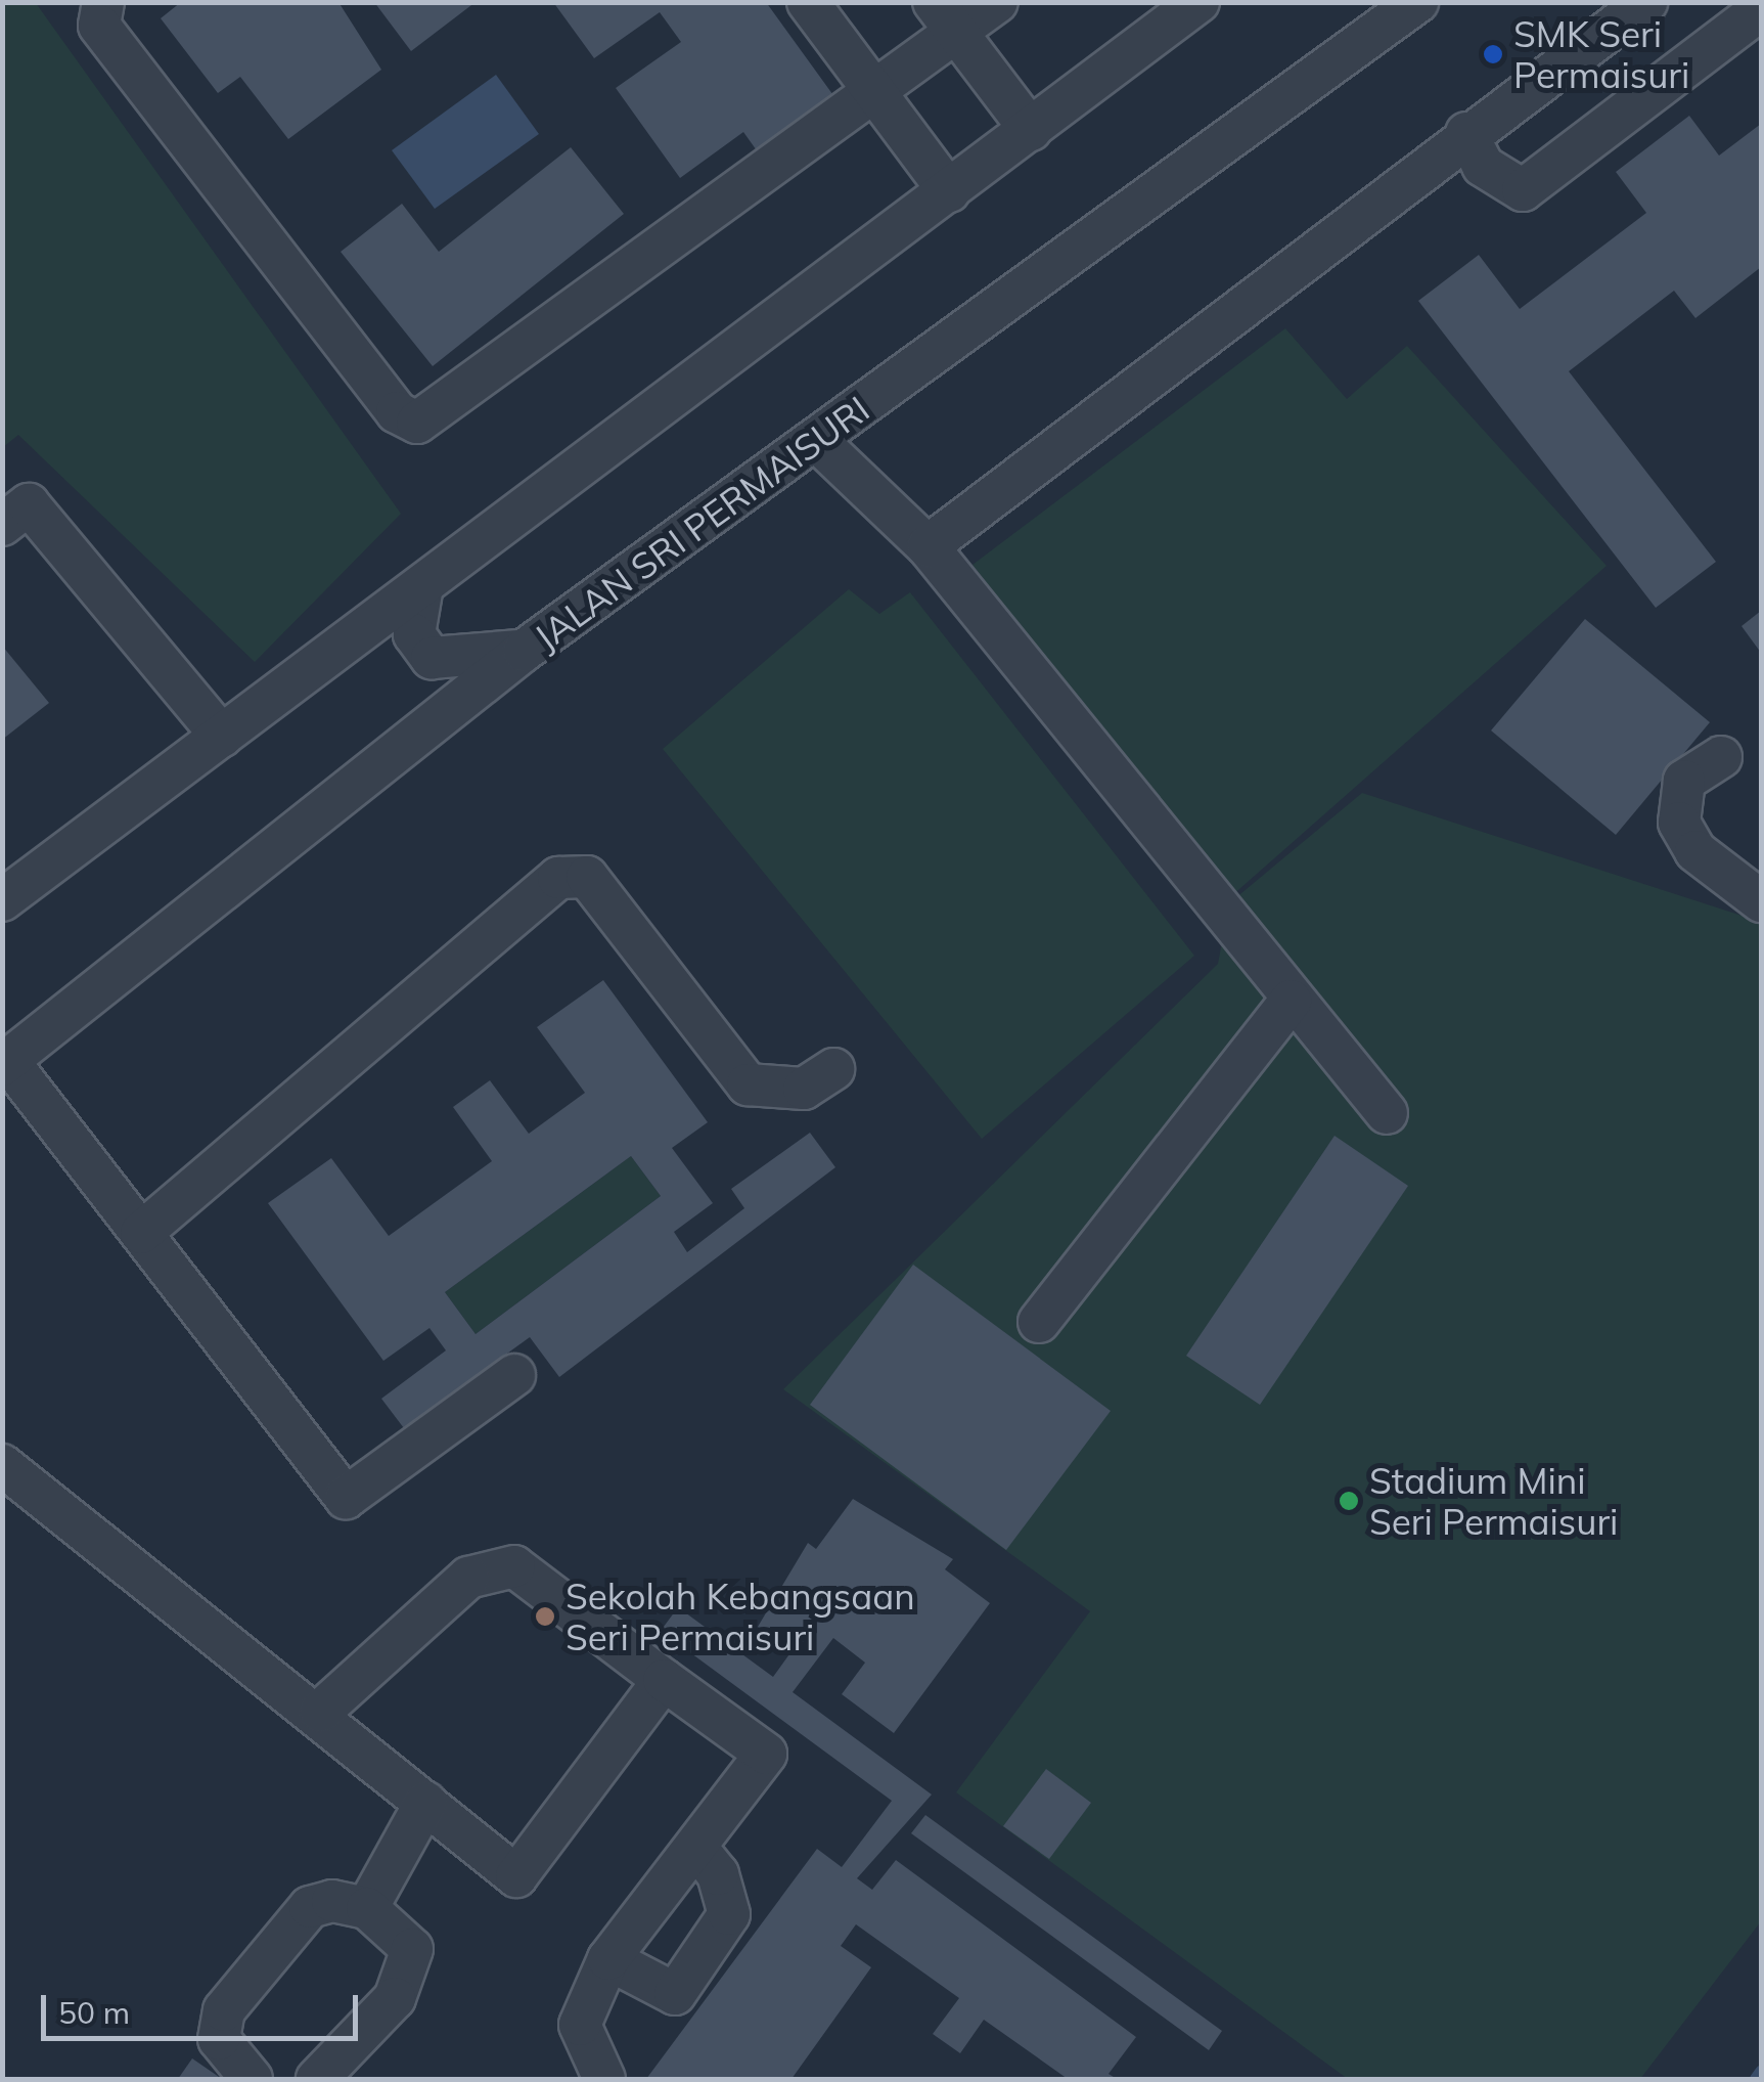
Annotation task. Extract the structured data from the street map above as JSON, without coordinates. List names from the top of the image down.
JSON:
{
  "streets": {
    "street": ["JALAN SRI PERMAISURI"]
  },
  "places": ["SMK Seri Permaisuri", "Stadium Mini Seri Permaisuri", "Sekolah Kebangsaan Seri Permaisuri"],
  "scale_bar": "50 m"
}
